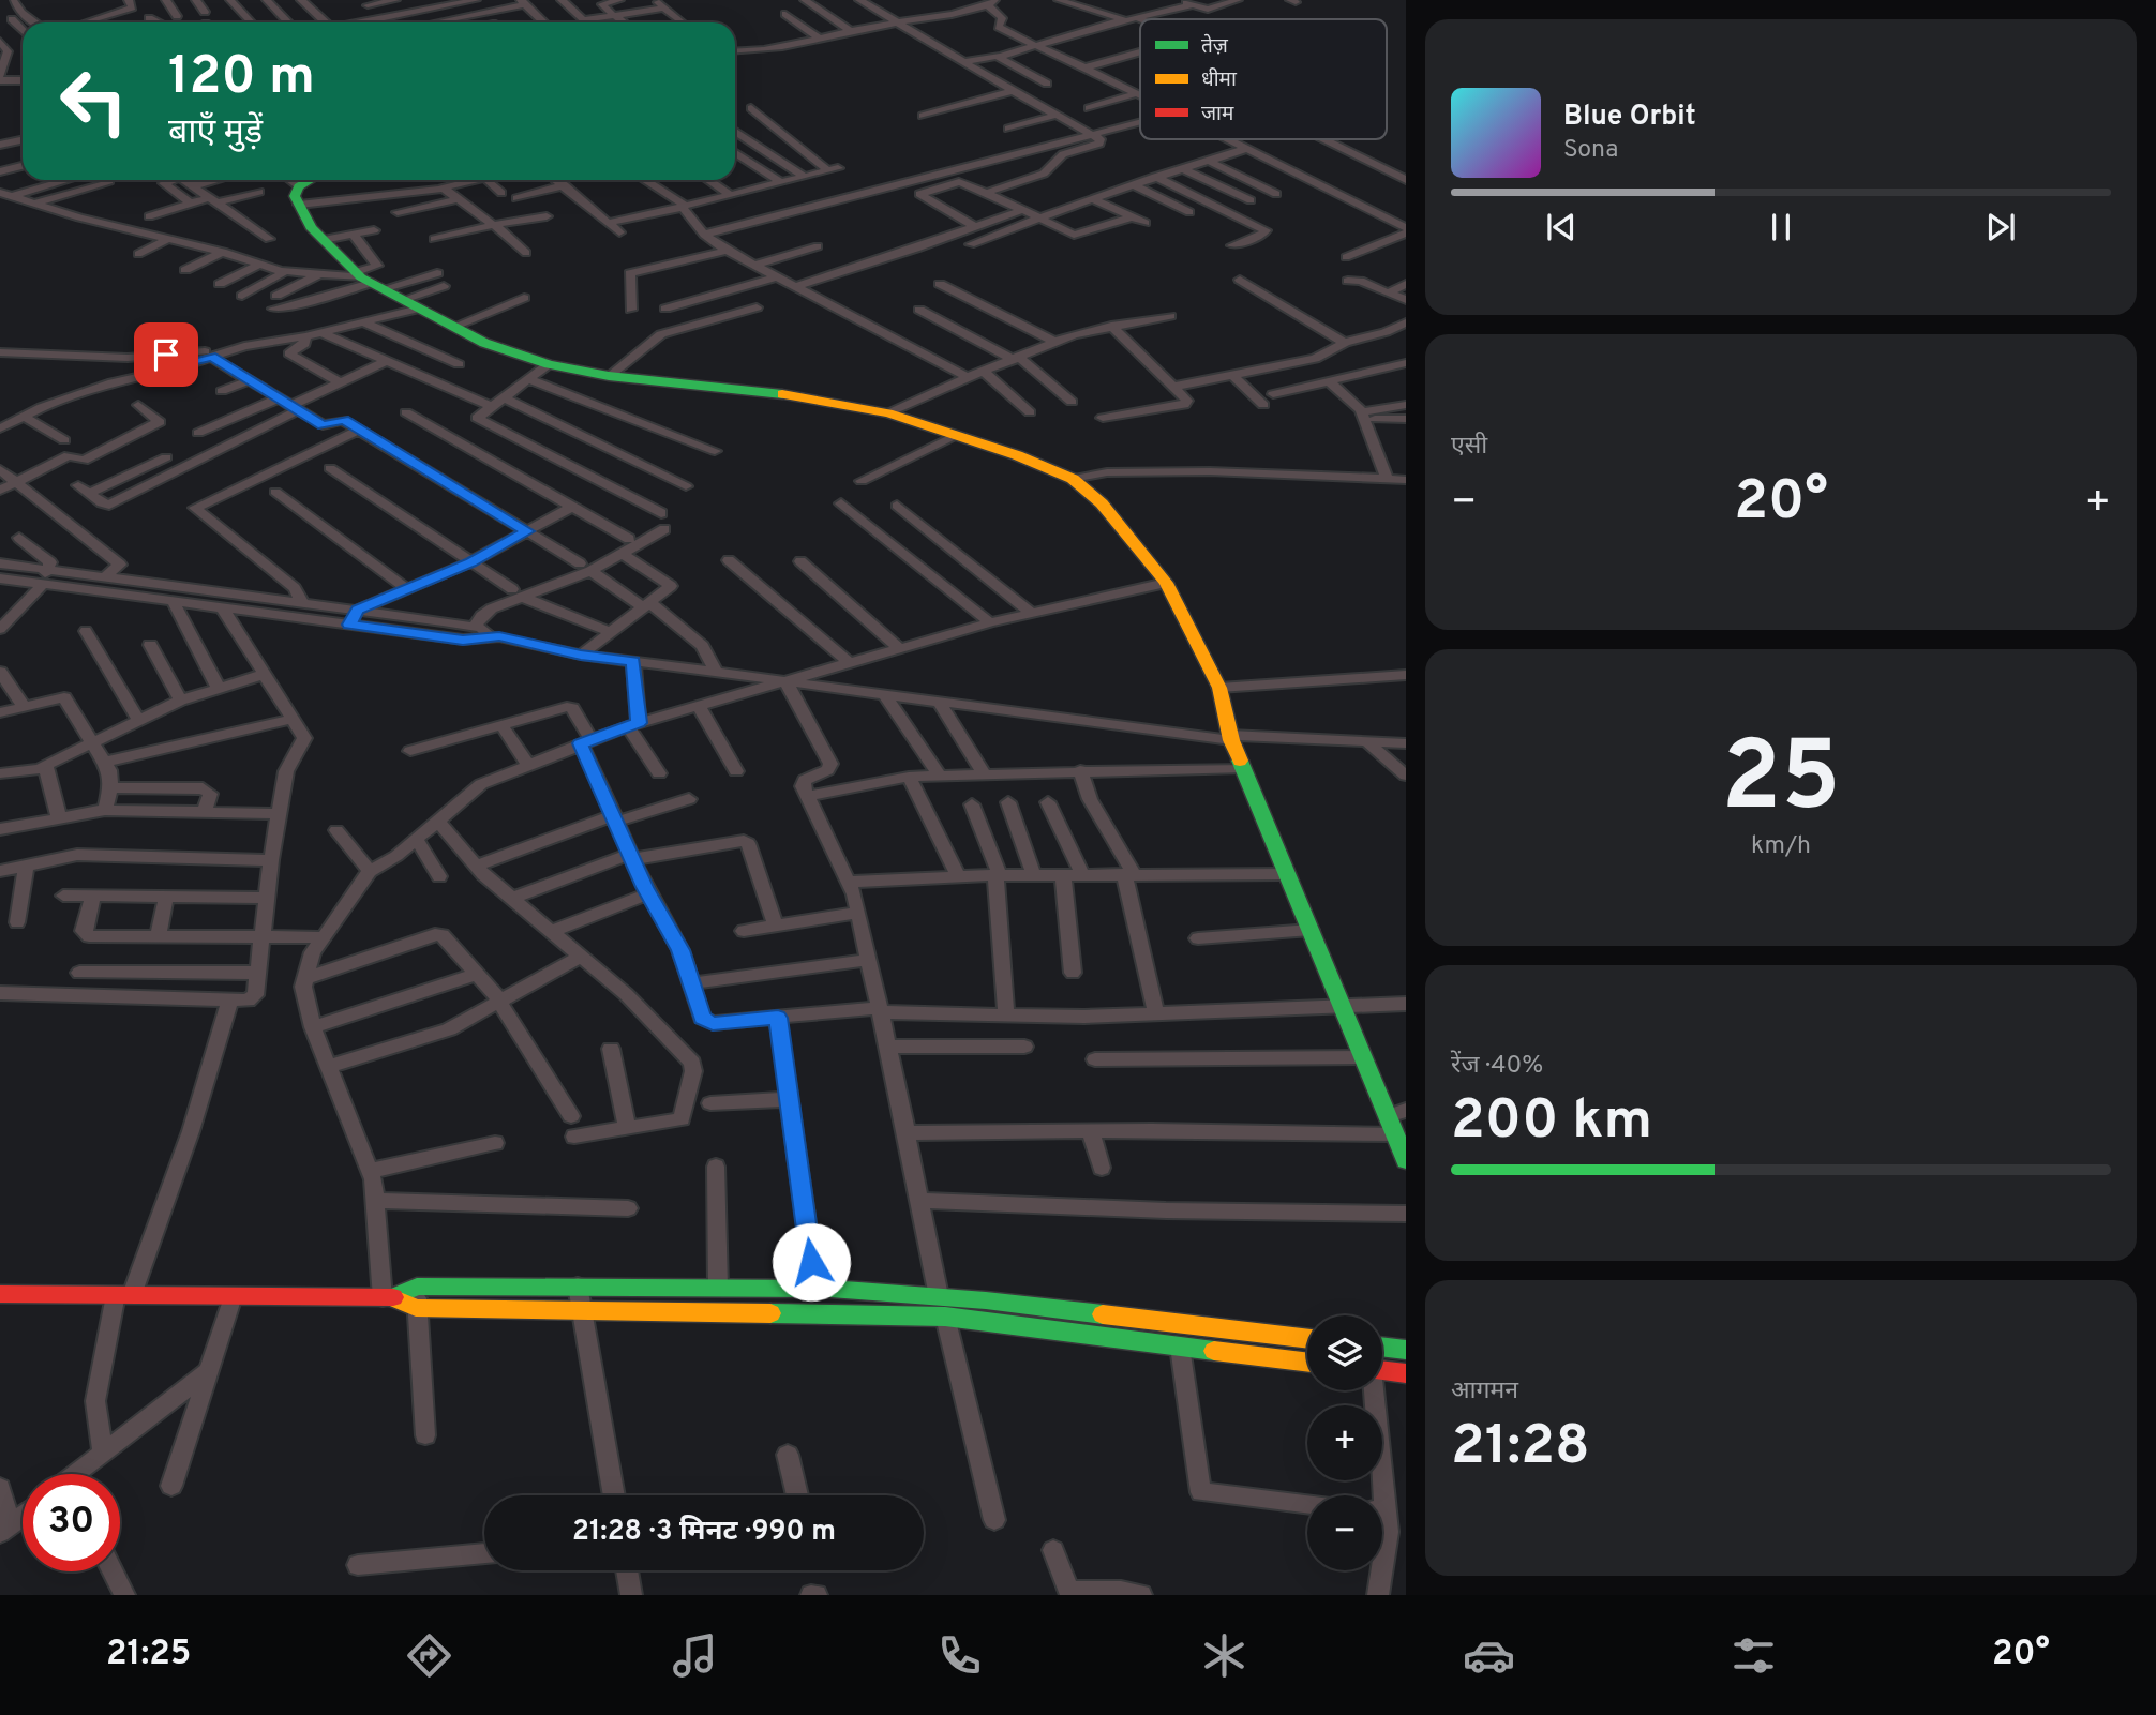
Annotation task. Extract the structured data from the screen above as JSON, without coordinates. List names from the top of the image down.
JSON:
{
  "legend": ["तेज़", "धीमा", "जाम"],
  "page": {
    "turn": ["120 m", "बाएँ मुड़ें"],
    "song": ["Blue Orbit", "Sona"],
    "tile": [
      "एसी",
      ["25", "km/h"],
      ["रेंज · 40%", "200 km"],
      ["आगमन", "21:28"]
    ],
    "heat": ["−", "20°", "+"],
    "map_buttons": ["+", "−"],
    "limit": "30",
    "trip": "21:28 · 3 मिनट · 990 m",
    "tabs": ["21:25", "20°"]
  }
}
